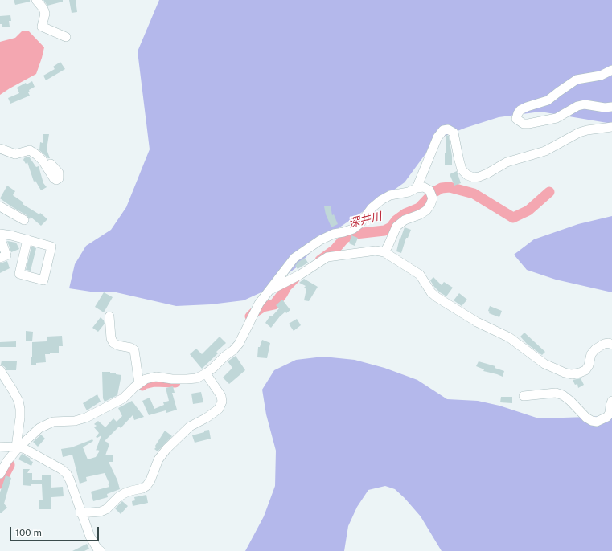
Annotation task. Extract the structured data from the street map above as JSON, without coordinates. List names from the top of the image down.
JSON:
{
  "water": ["深井川"],
  "scale_bar": "100 m"
}
